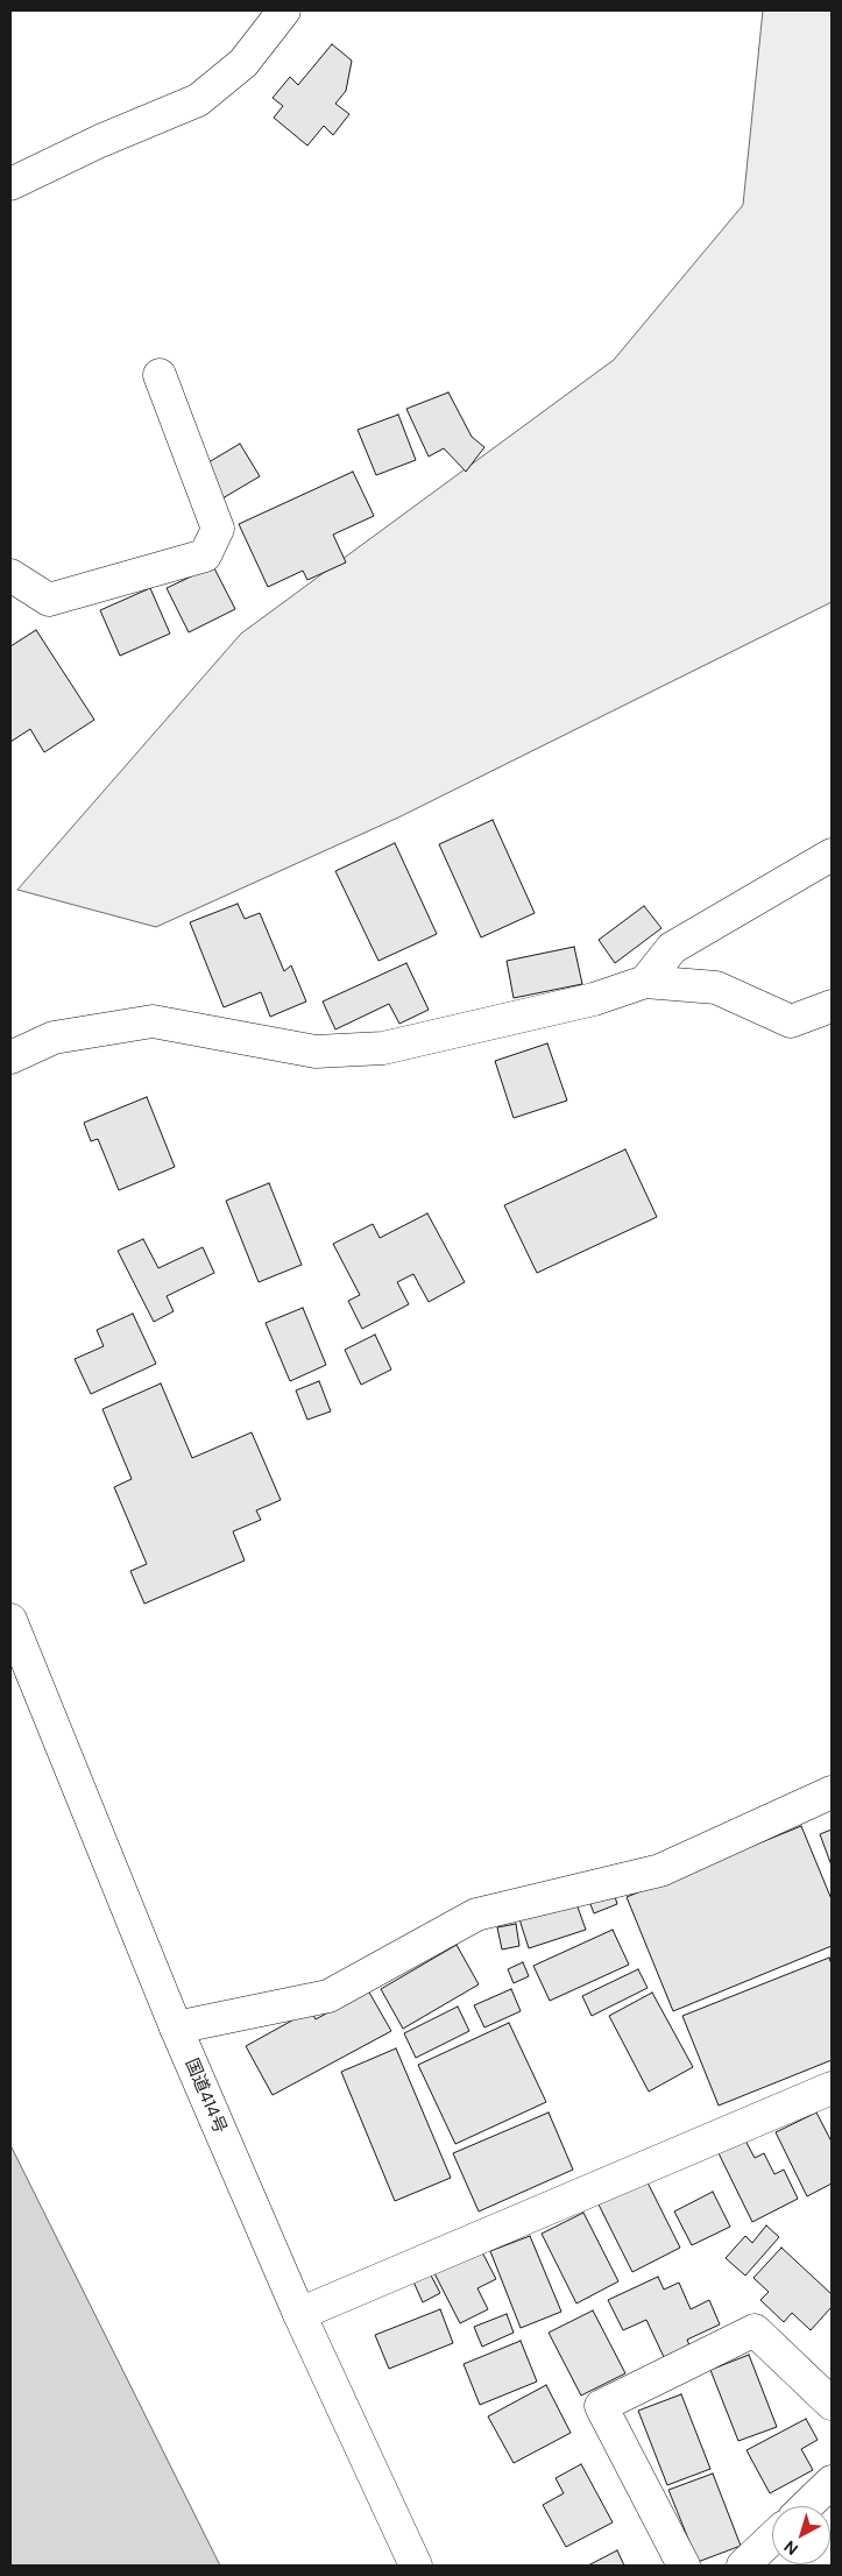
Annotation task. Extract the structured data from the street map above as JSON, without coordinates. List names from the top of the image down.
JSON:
{
  "streets": {
    "main road": ["国道414号"]
  },
  "north": "bottom left"
}
